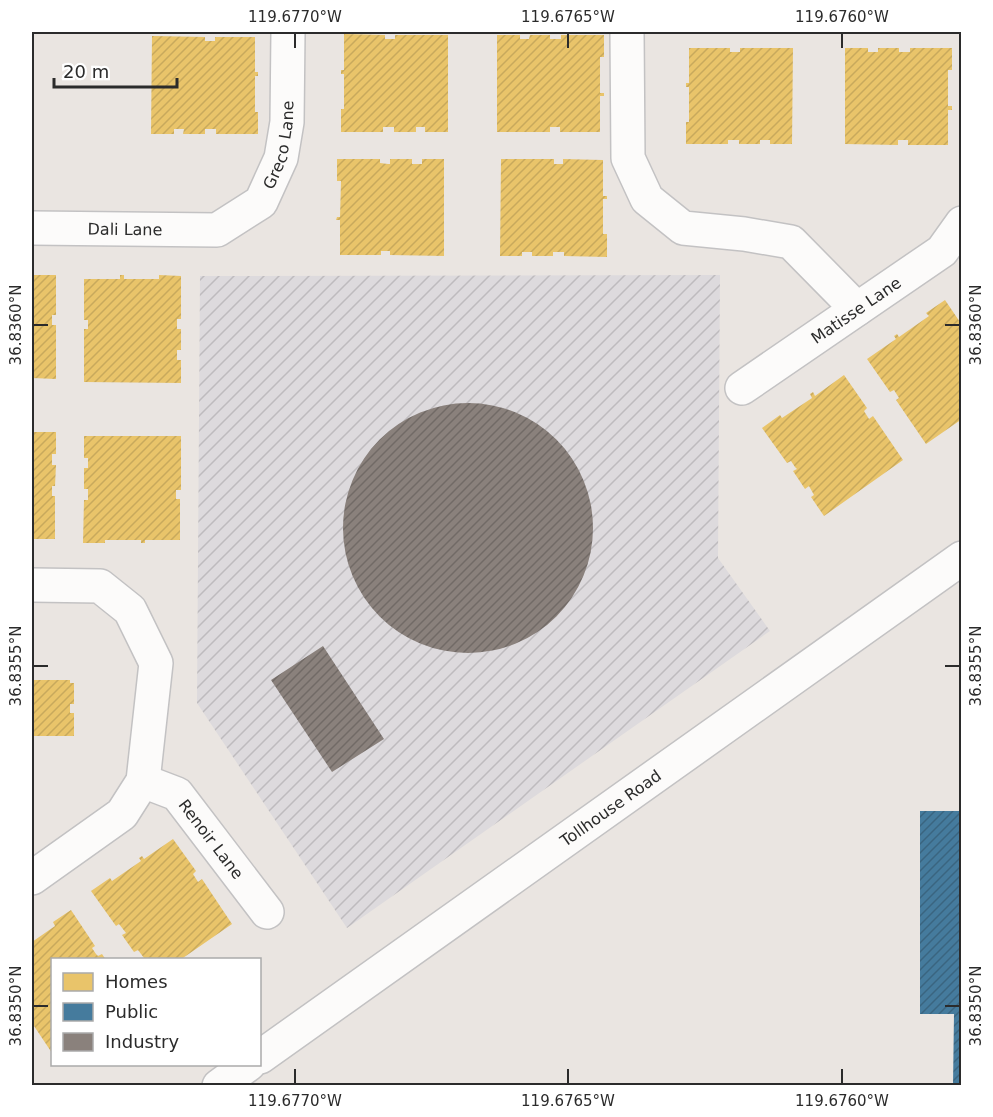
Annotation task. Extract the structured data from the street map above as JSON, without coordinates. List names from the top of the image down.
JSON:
{
  "streets": {
    "street": [
      "Greco Lane",
      "Dali Lane",
      "Matisse Lane",
      "Tollhouse Road",
      "Renoir Lane"
    ]
  },
  "crossings": [
    ["Greco Lane", "Dali Lane"]
  ],
  "legend": ["Homes", "Public", "Industry"],
  "scale_bar": "20 m",
  "coordinates": [
    "119.6770°W",
    "119.6765°W",
    "119.6760°W",
    "36.8360°N",
    "36.8355°N",
    "36.8350°N"
  ]
}
